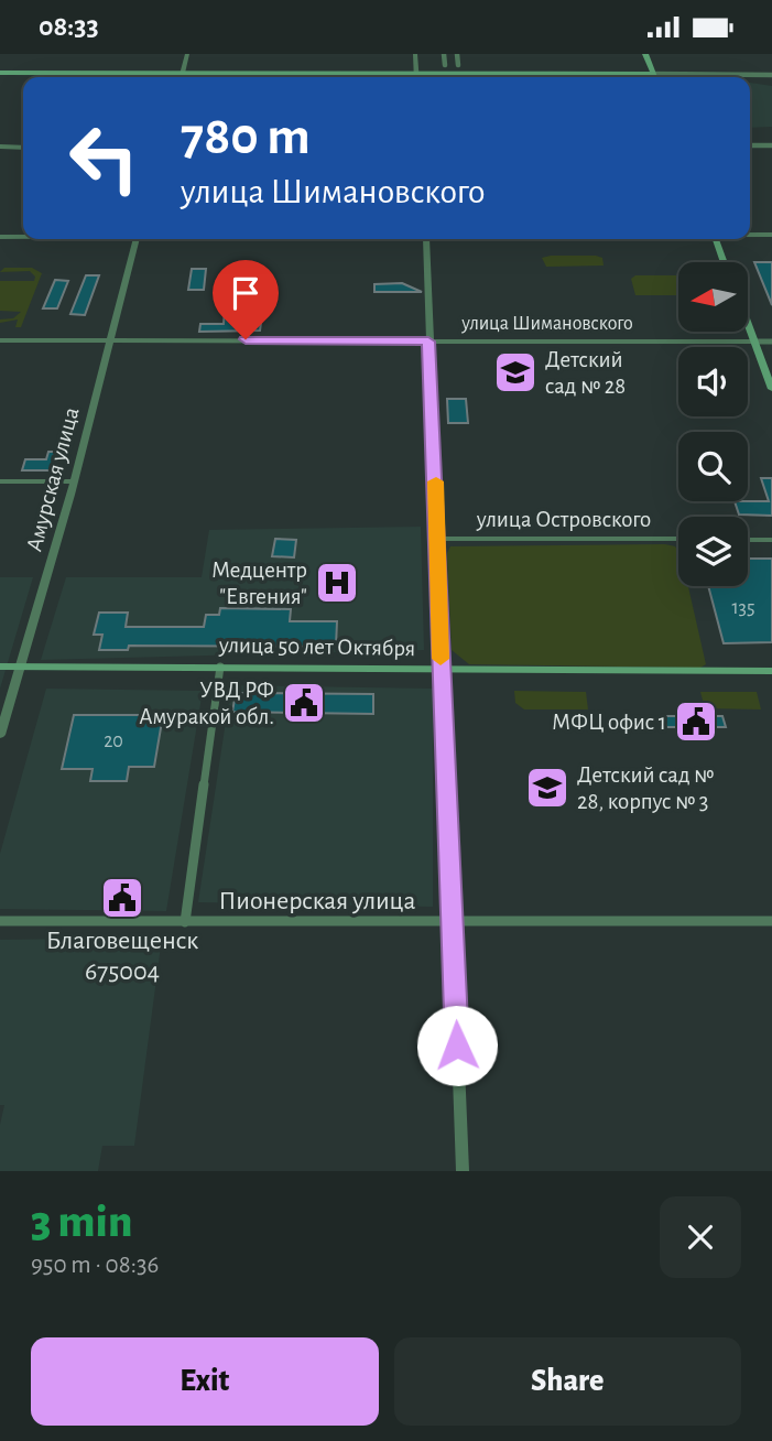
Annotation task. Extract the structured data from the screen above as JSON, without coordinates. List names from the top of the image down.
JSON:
{
  "streets": {
    "main road": ["улица 50 лет Октября"],
    "street": [
      "улица Шимановского",
      "Амурская улица",
      "улица Островского",
      "Пионерская улица"
    ]
  },
  "crossings": [
    ["улица Шимановского", "Амурская улица"],
    ["Амурская улица", "улица 50 лет Октября"]
  ],
  "places": {
    "school or university": ["Детский сад № 28", "Детский сад № 28, корпус № 3"],
    "hospital": ["Медцентр \"Евгения\""],
    "public building": ["УВД РФ Амуракой обл.", "МФЦ офис 1", "Благовещенск 675004"]
  },
  "house_numbers": ["135", "20"],
  "north": "left",
  "page": {
    "status": "08:33",
    "turn": ["780 m", "улица Шимановского"],
    "heading": ["3 min", "950 m · 08:36"],
    "buttons": ["Exit", "Share"]
  }
}
